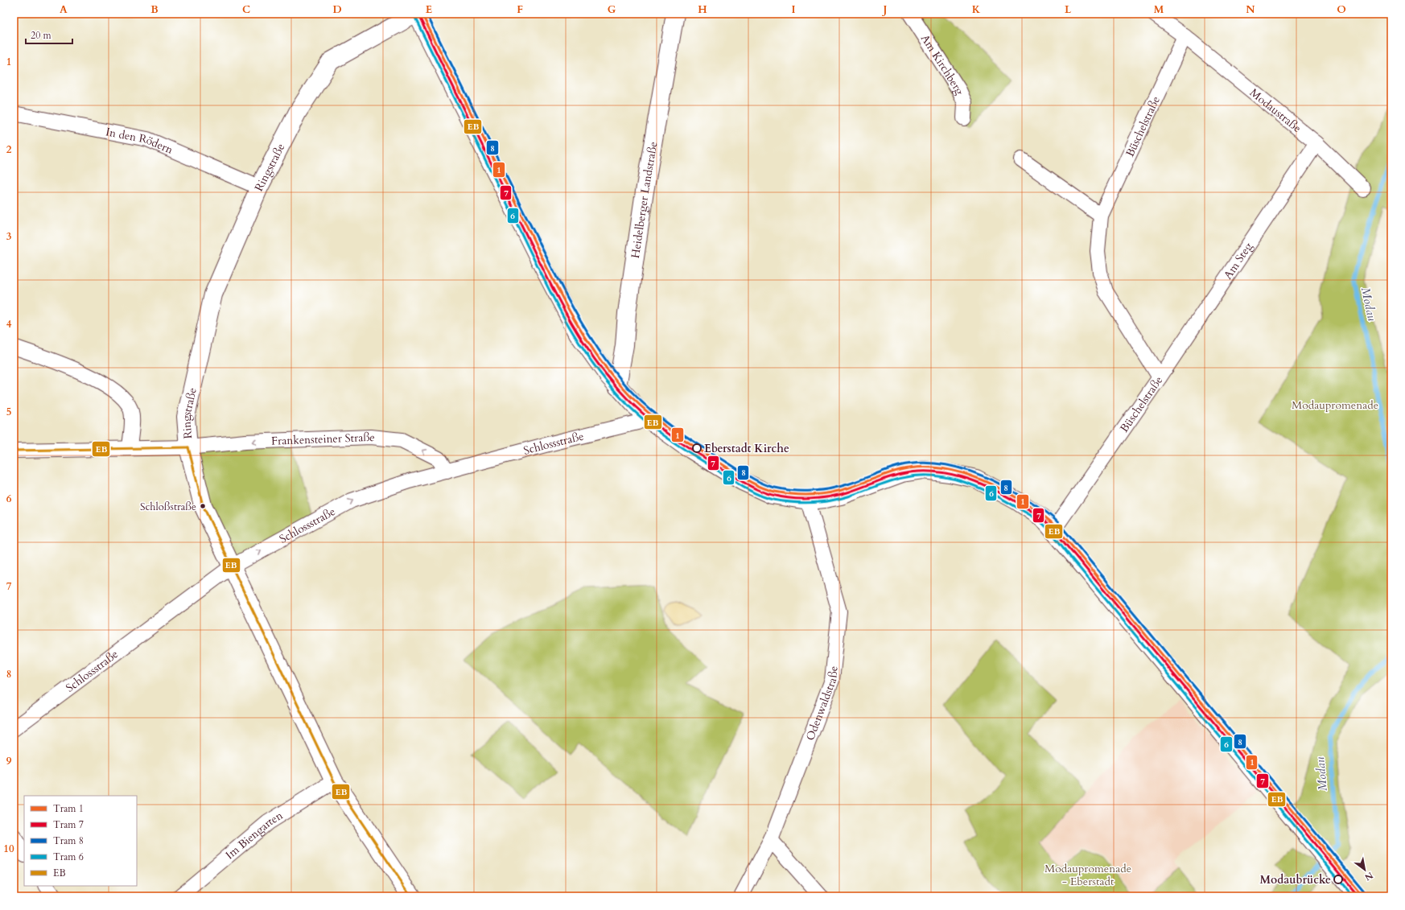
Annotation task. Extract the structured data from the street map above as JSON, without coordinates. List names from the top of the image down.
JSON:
{
  "streets": {
    "street": [
      "Am Kirchberg",
      "Modaustraße",
      "Büschelstraße",
      "In den Rödern",
      "Ringstraße",
      "Heidelberger Landstraße",
      "Am Steg",
      "Frankensteiner Straße",
      "Schlossstraße",
      "Odenwaldstraße",
      "Im Biengarten"
    ]
  },
  "crossings": [
    ["Modaustraße", "Büschelstraße"],
    ["Modaustraße", "Am Steg"],
    ["Büschelstraße", "Am Steg"],
    ["In den Rödern", "Ringstraße"],
    ["Ringstraße", "Frankensteiner Straße"],
    ["Ringstraße", "Schlossstraße"],
    ["Ringstraße", "Im Biengarten"],
    ["Frankensteiner Straße", "Schlossstraße"]
  ],
  "one_way": ["Frankensteiner Straße"],
  "water": ["Modau"],
  "parks": ["Modaupromenade", "Modaupromenade - Eberstadt"],
  "places": ["Eberstadt Kirche", "Schloßstraße", "Modaubrücke"],
  "lines": [
    "tram line 1",
    "tram line 8",
    "transit line EB",
    "tram line 7",
    "tram line 6"
  ],
  "legend": [
    "Tram 1",
    "Tram 7",
    "Tram 8",
    "Tram 6",
    "EB"
  ],
  "scale_bar": "20 m",
  "north": "bottom right",
  "grid": {
    "columns": [
      "A",
      "B",
      "C",
      "D",
      "E",
      "F",
      "G",
      "H",
      "I",
      "J",
      "K",
      "L",
      "M",
      "N",
      "O"
    ],
    "rows": [
      "1",
      "2",
      "3",
      "4",
      "5",
      "6",
      "7",
      "8",
      "9",
      "10"
    ]
  }
}
